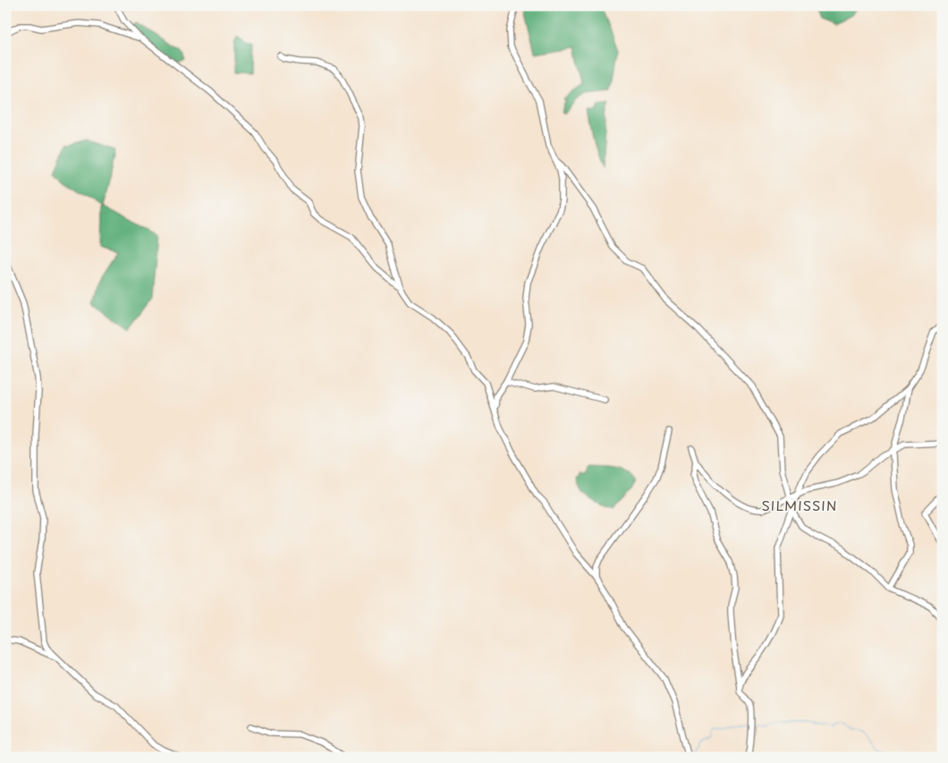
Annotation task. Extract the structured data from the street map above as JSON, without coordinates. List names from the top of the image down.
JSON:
{
  "districts": ["SILMISSIN"]
}
